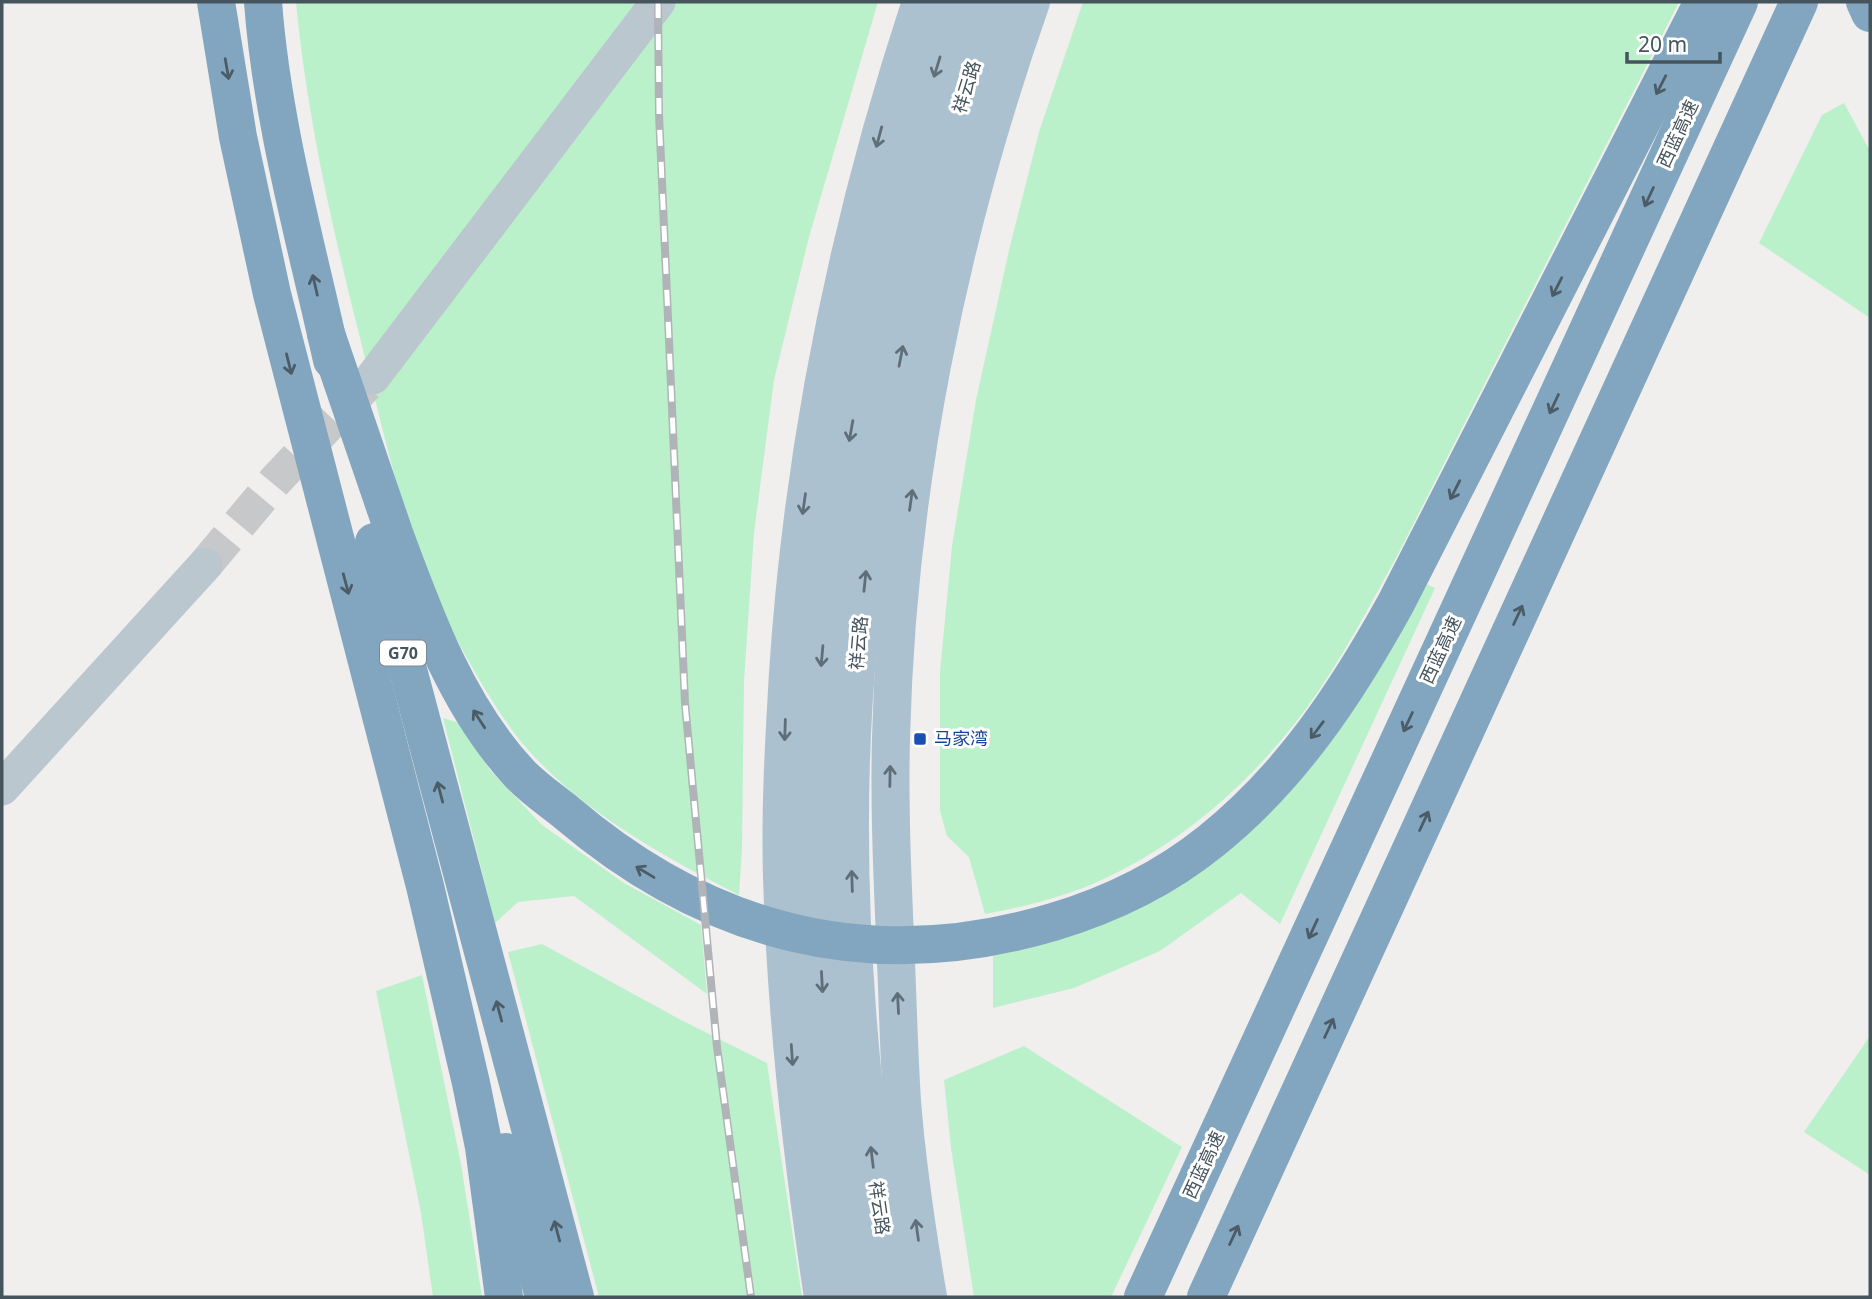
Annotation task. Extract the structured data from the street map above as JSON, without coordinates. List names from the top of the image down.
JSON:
{
  "streets": {
    "highway": ["西蓝高速", "G70"],
    "main road": ["祥云路"]
  },
  "places": {
    "transit": ["马家湾"]
  },
  "scale_bar": "20 m"
}
